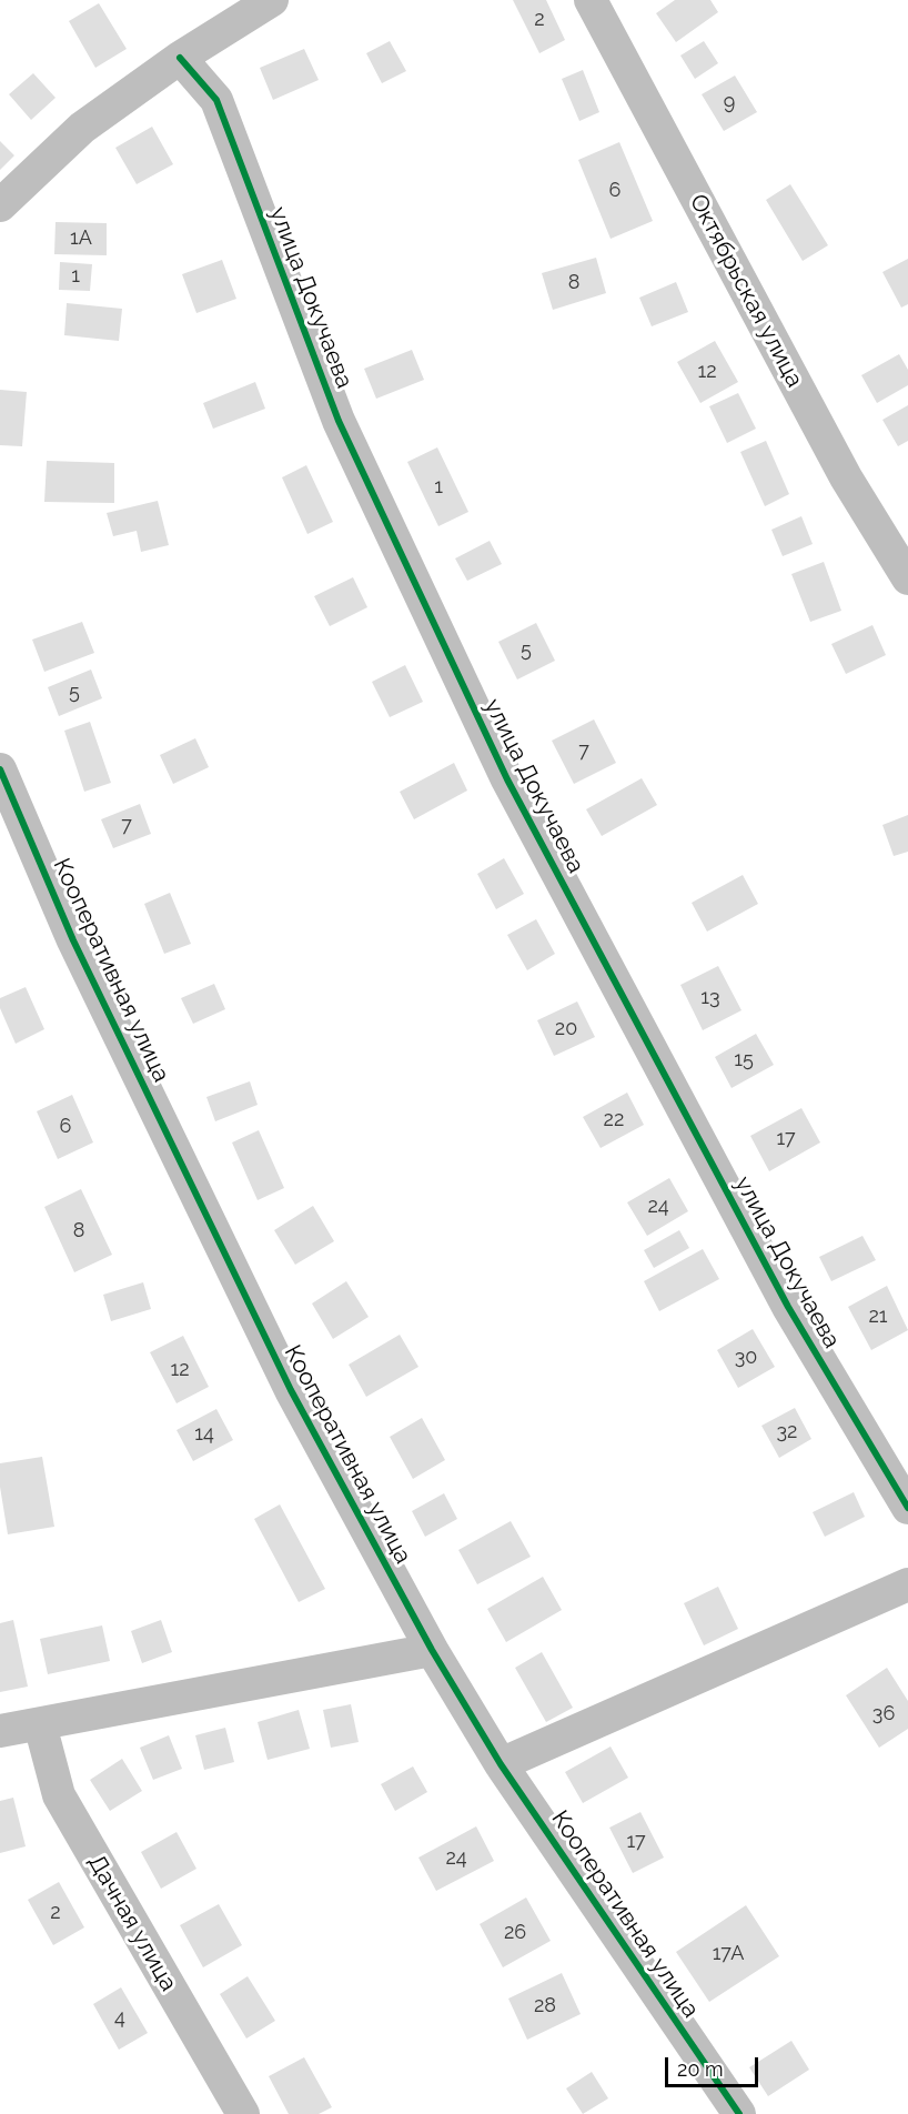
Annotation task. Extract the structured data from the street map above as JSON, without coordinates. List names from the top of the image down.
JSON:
{
  "streets": {
    "street": [
      "Октябрьская улица",
      "улица Докучаева",
      "Кооперативная улица",
      "Дачная улица"
    ]
  },
  "house_numbers": [
    "2",
    "9",
    "6",
    "1А",
    "1",
    "8",
    "12",
    "1",
    "5",
    "5",
    "7",
    "7",
    "13",
    "20",
    "15",
    "22",
    "6",
    "17",
    "24",
    "8",
    "21",
    "30",
    "12",
    "32",
    "14",
    "36",
    "17",
    "24",
    "2",
    "26",
    "17А",
    "28",
    "4"
  ],
  "scale_bar": "20 m"
}
